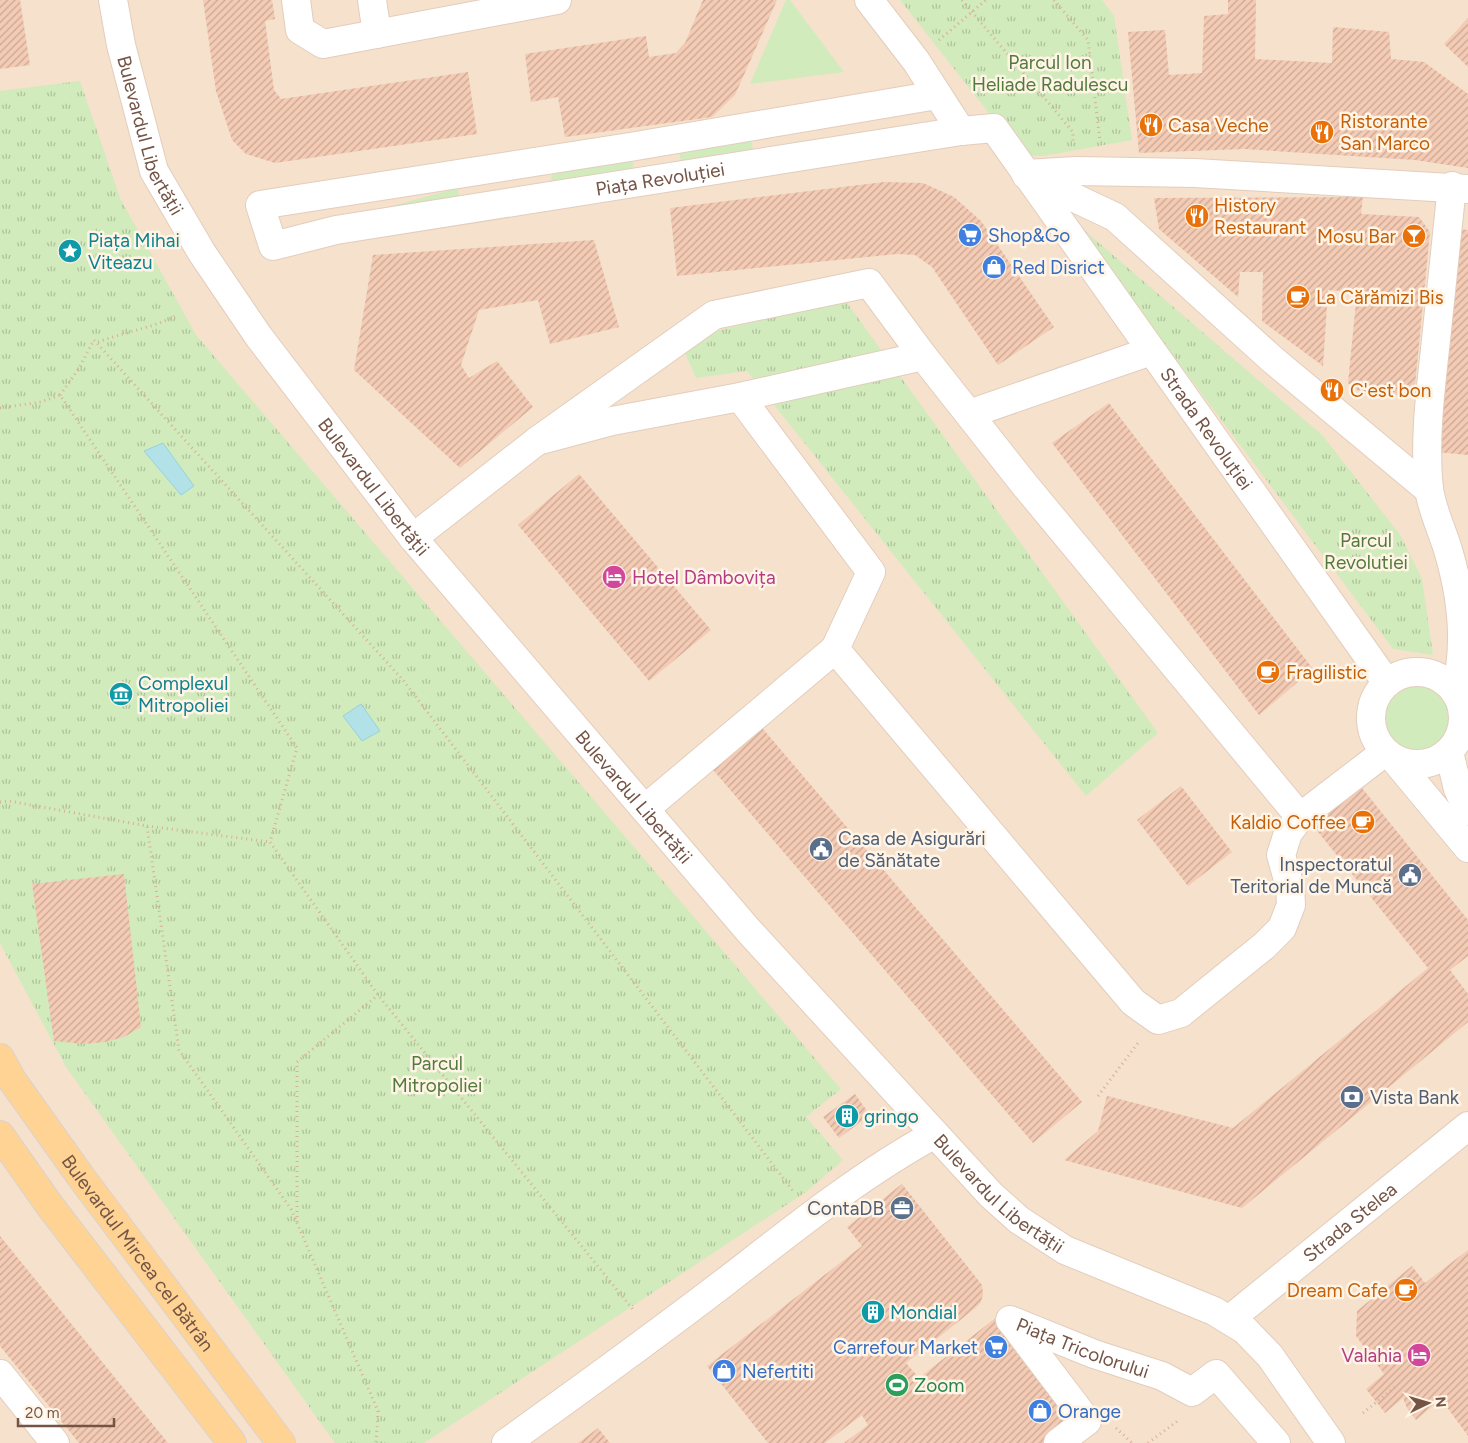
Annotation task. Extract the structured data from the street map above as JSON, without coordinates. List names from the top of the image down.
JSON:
{
  "streets": {
    "main road": ["Bulevardul Mircea cel Bătrân"],
    "street": [
      "Bulevardul Libertății",
      "Piața Revoluției",
      "Strada Revoluției",
      "Strada Stelea",
      "Piața Tricolorului"
    ]
  },
  "crossings": [
    ["Bulevardul Libertății", "Strada Stelea"],
    ["Piața Revoluției", "Strada Revoluției"]
  ],
  "parks": ["Parcul Ion Heliade Radulescu", "Parcul Revolutiei", "Parcul Mitropoliei"],
  "places": {
    "restaurant": [
      "Casa Veche",
      "Ristorante San Marco",
      "History Restaurant",
      "C'est bon"
    ],
    "supermarket": ["Shop&Go", "Carrefour Market"],
    "bar": ["Mosu Bar"],
    "place": ["Piața Mihai Viteazu"],
    "shop": ["Red Disrict", "Nefertiti", "Orange"],
    "cafe": [
      "La Cărămizi Bis",
      "Fragilistic",
      "Kaldio Coffee",
      "Dream Cafe"
    ],
    "hotel": ["Hotel Dâmbovița", "Valahia"],
    "museum": ["Complexul Mitropoliei"],
    "public building": ["Casa de Asigurări de Sănătate", "Inspectoratul Teritorial de Muncă"],
    "bank": ["Vista Bank"],
    "building": ["gringo", "Mondial"],
    "office": ["ContaDB"],
    "sports": ["Zoom"]
  },
  "scale_bar": "20 m",
  "north": "right"
}
